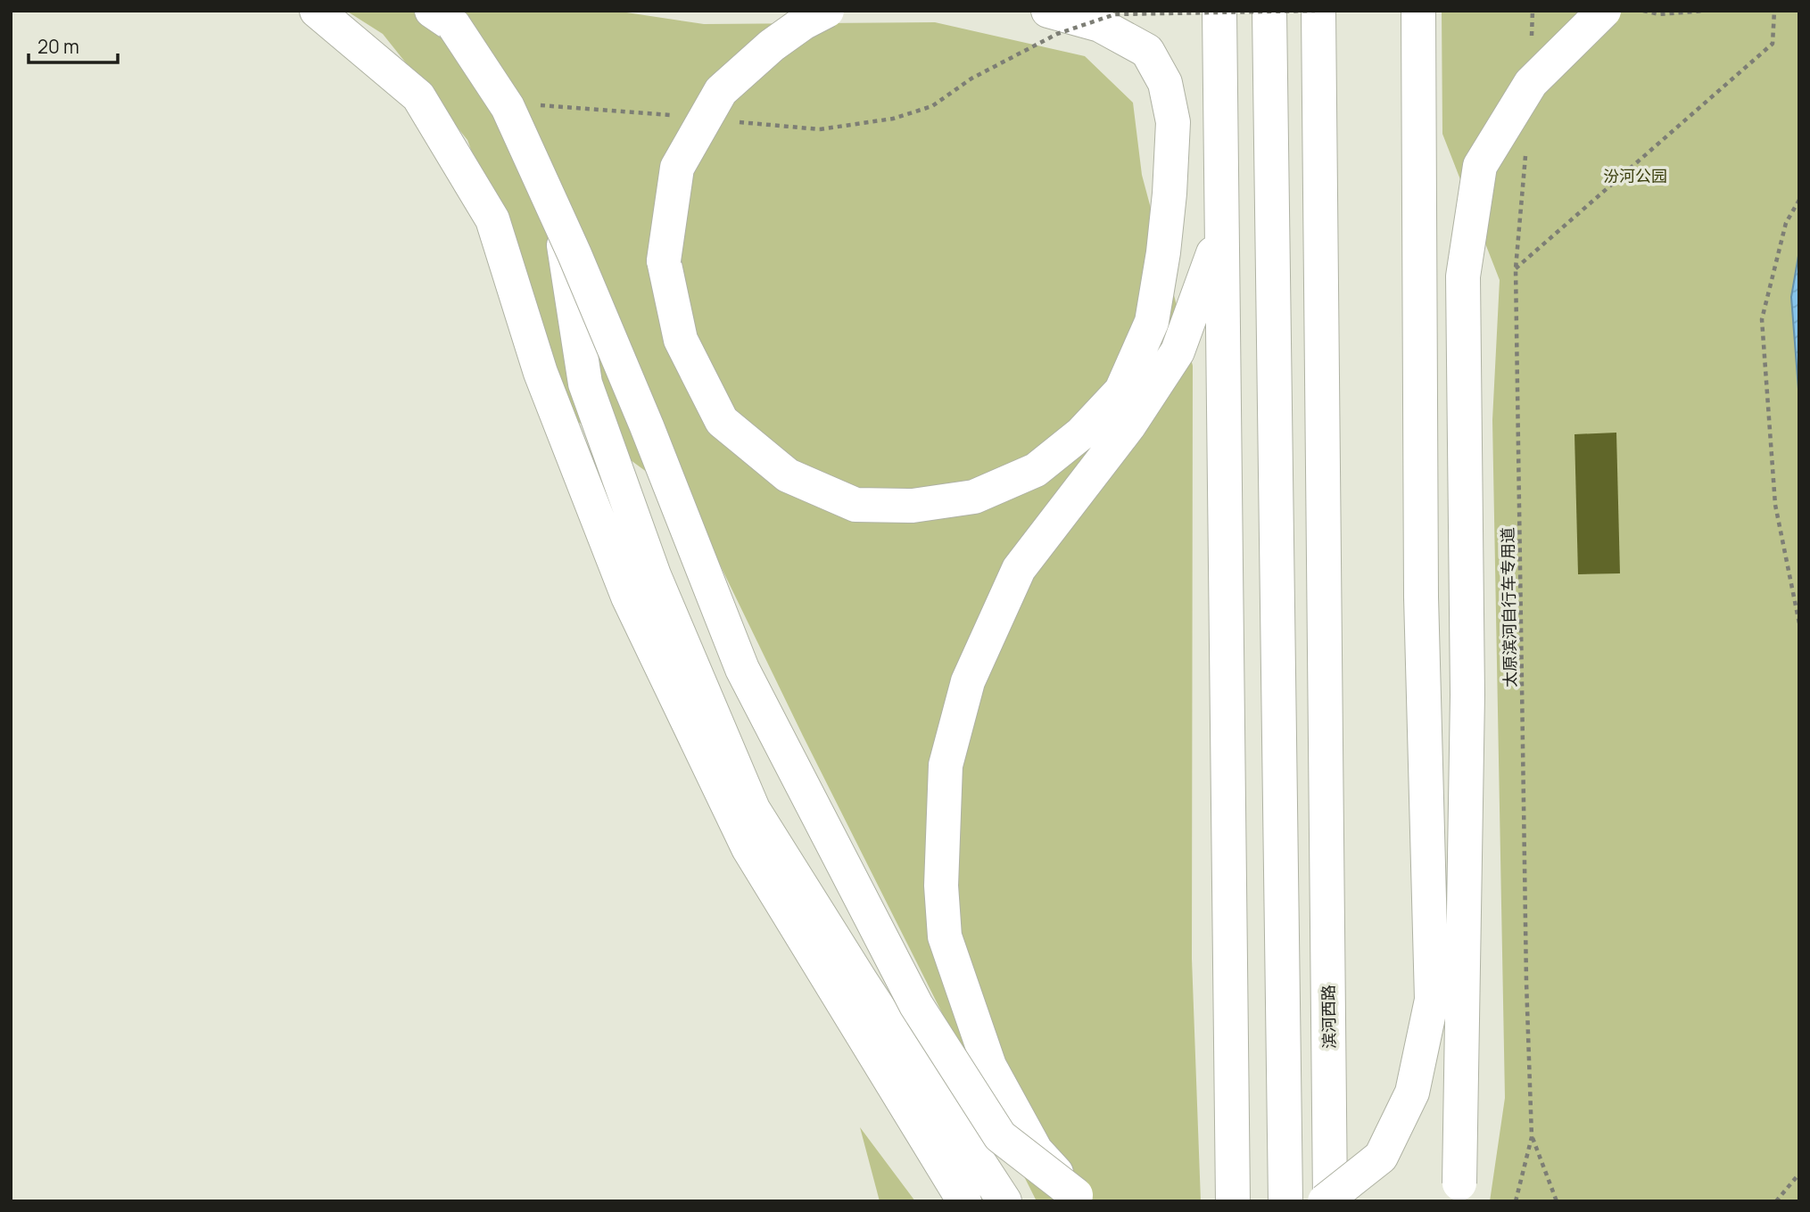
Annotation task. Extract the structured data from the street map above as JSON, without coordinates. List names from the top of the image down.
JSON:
{
  "streets": {
    "highway": ["滨河西路"],
    "path": ["太原滨河自行车专用道"]
  },
  "parks": ["汾河公园"],
  "scale_bar": "20 m"
}
